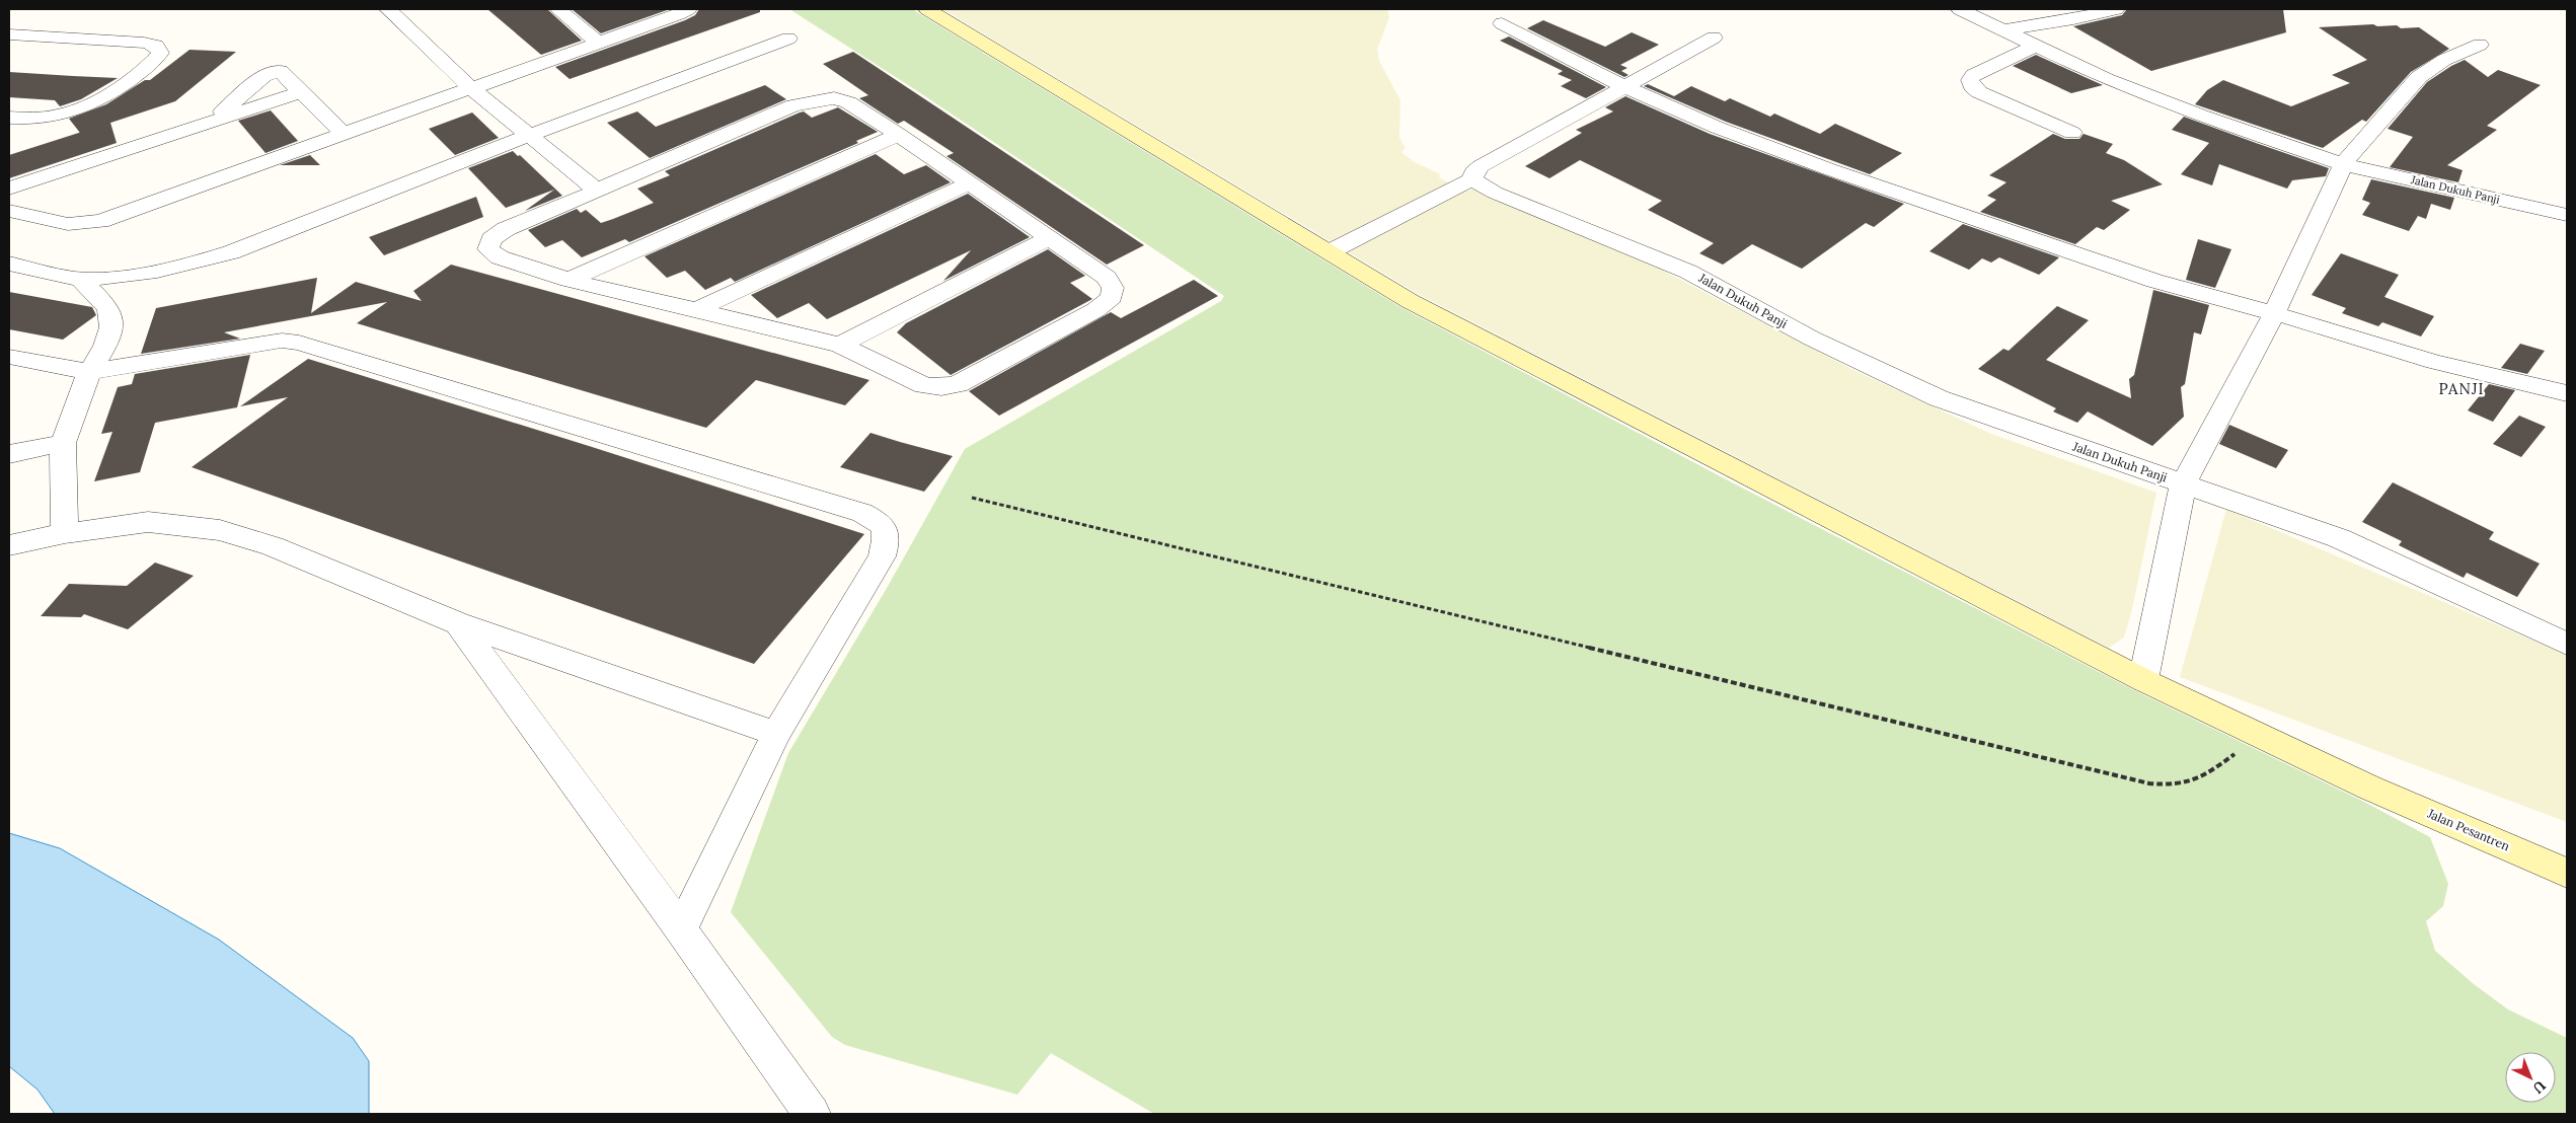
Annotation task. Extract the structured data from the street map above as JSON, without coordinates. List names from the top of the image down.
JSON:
{
  "streets": {
    "main road": ["Jalan Pesantren"],
    "street": ["Jalan Dukuh Panji"]
  },
  "crossings": [
    ["Jalan Dukuh Panji", "Jalan Pesantren"]
  ],
  "districts": ["PANJI"],
  "north": "bottom right"
}
